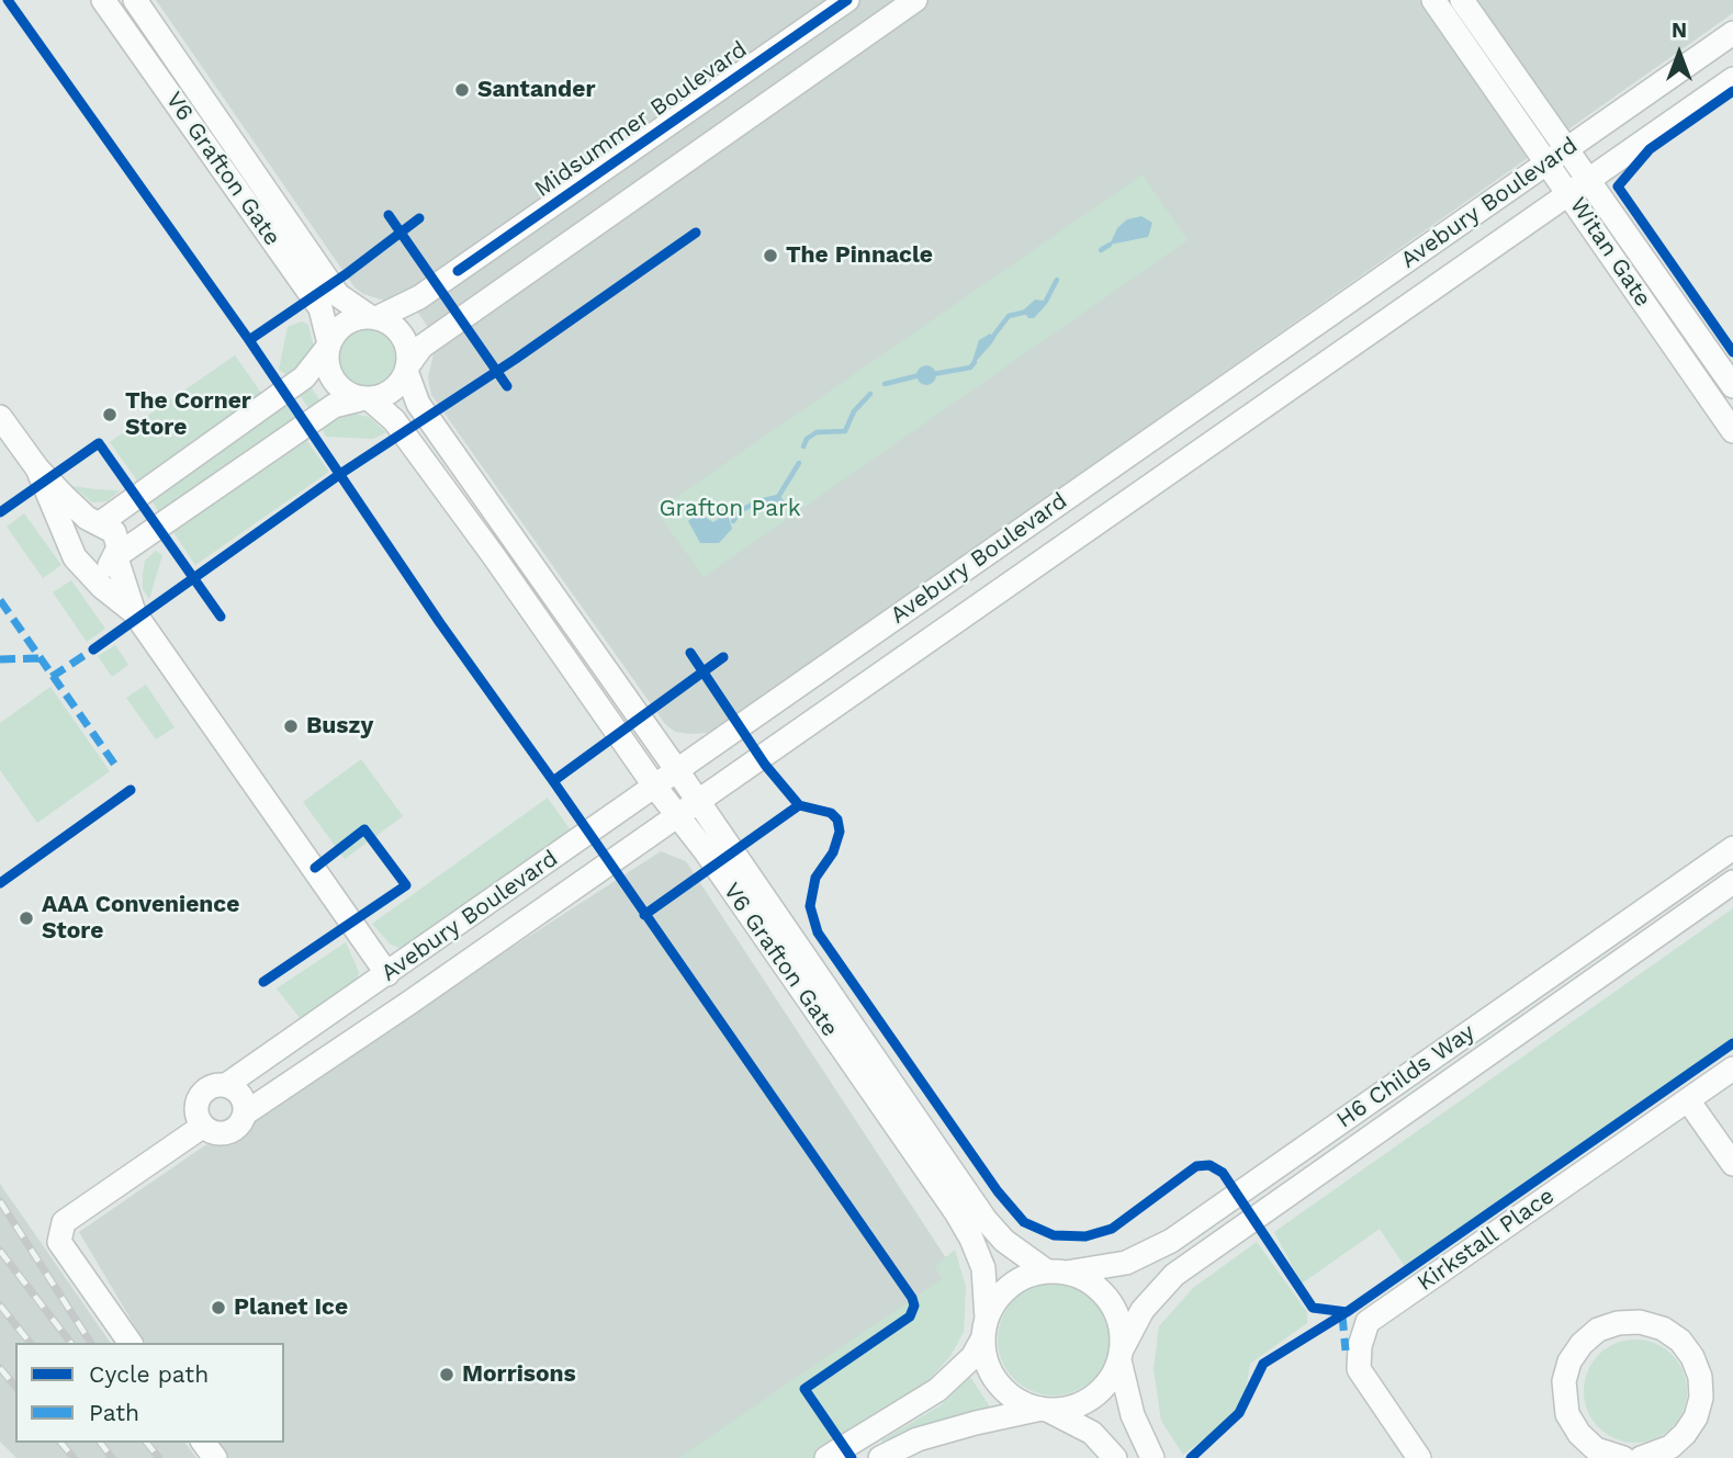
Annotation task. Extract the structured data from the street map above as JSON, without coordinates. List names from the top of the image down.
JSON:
{
  "streets": {
    "street": [
      "Midsummer Boulevard",
      "V6 Grafton Gate",
      "Avebury Boulevard",
      "Witan Gate",
      "H6 Childs Way",
      "Kirkstall Place"
    ]
  },
  "crossings": [
    ["Midsummer Boulevard", "V6 Grafton Gate"],
    ["V6 Grafton Gate", "Avebury Boulevard"],
    ["V6 Grafton Gate", "H6 Childs Way"],
    ["Avebury Boulevard", "Witan Gate"]
  ],
  "parks": ["Grafton Park"],
  "places": [
    "Santander",
    "The Pinnacle",
    "The Corner Store",
    "Buszy",
    "AAA Convenience Store",
    "Planet Ice",
    "Morrisons"
  ],
  "legend": ["Cycle path", "Path"],
  "north": "top"
}
